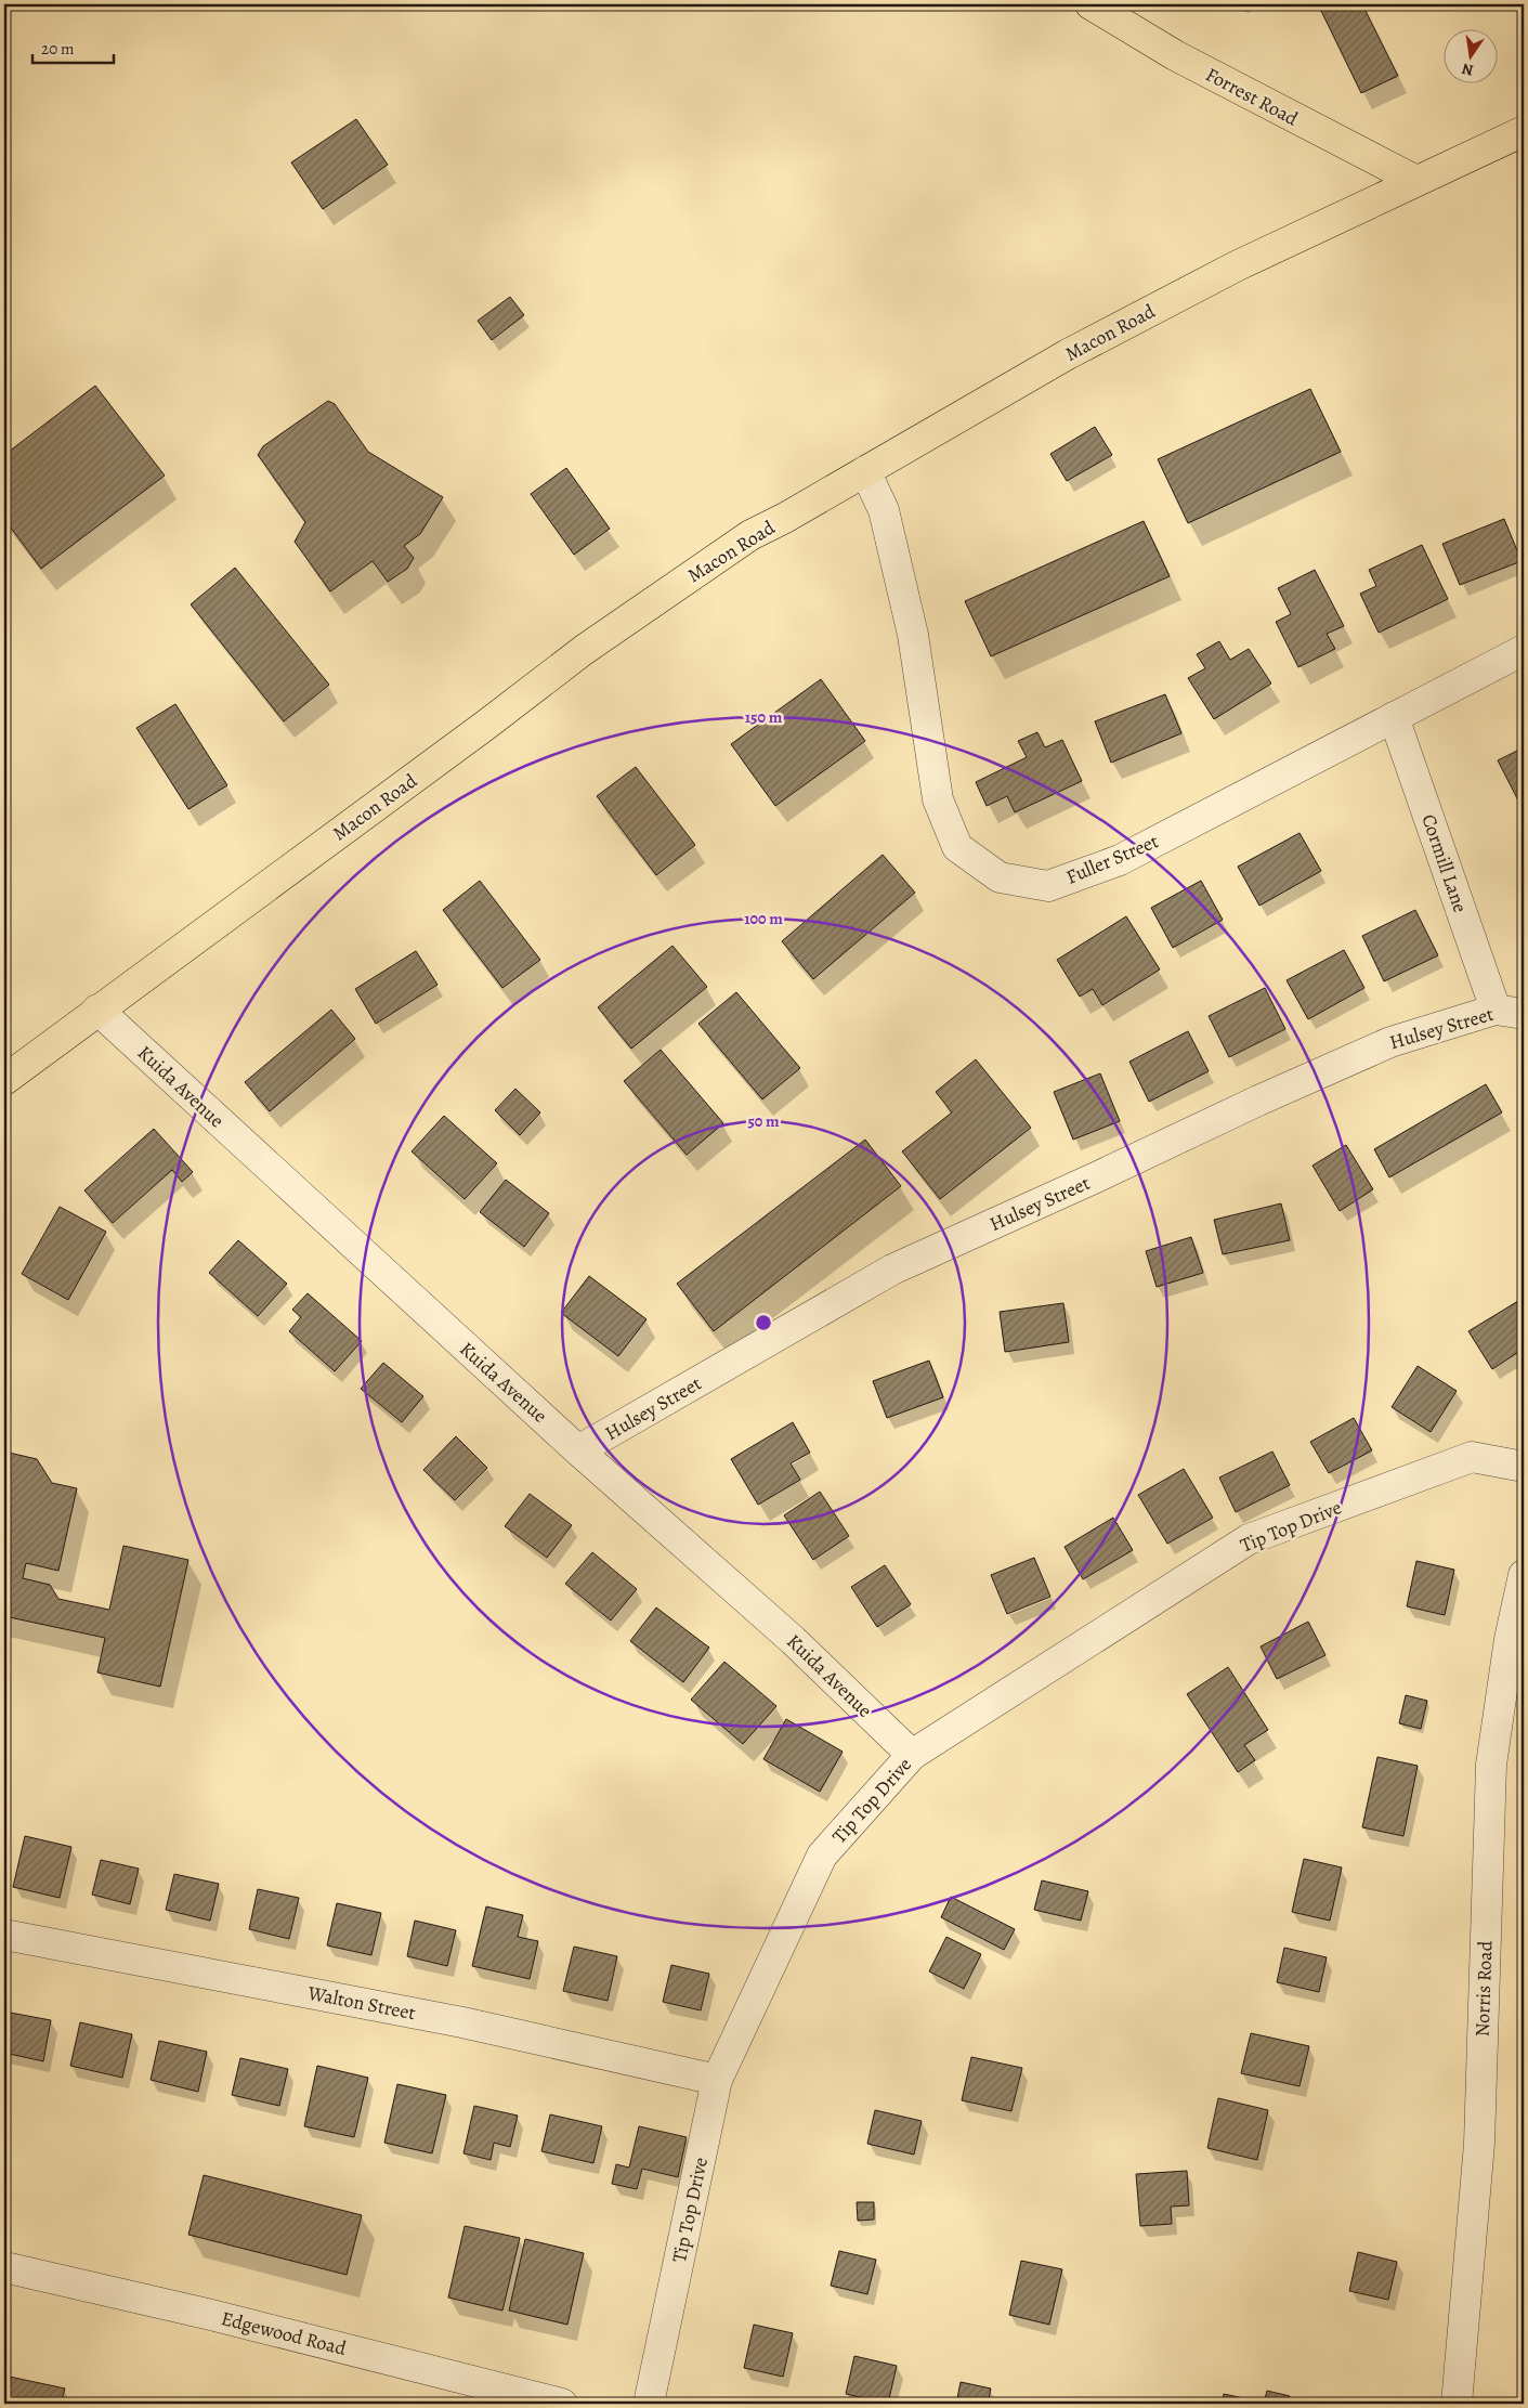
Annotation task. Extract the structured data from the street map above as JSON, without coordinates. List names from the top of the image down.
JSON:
{
  "streets": {
    "main road": ["Forrest Road", "Macon Road"],
    "street": [
      "Fuller Street",
      "Cormill Lane",
      "Hulsey Street",
      "Kuida Avenue",
      "Tip Top Drive",
      "Norris Road",
      "Walton Street",
      "Edgewood Road"
    ]
  },
  "crossings": [
    ["Forrest Road", "Macon Road"],
    ["Macon Road", "Fuller Street"],
    ["Macon Road", "Kuida Avenue"],
    ["Fuller Street", "Cormill Lane"],
    ["Cormill Lane", "Hulsey Street"],
    ["Hulsey Street", "Kuida Avenue"],
    ["Kuida Avenue", "Tip Top Drive"],
    ["Tip Top Drive", "Walton Street"]
  ],
  "scale_bar": "20 m",
  "north": "bottom",
  "rings": ["150 m", "100 m", "50 m"]
}
